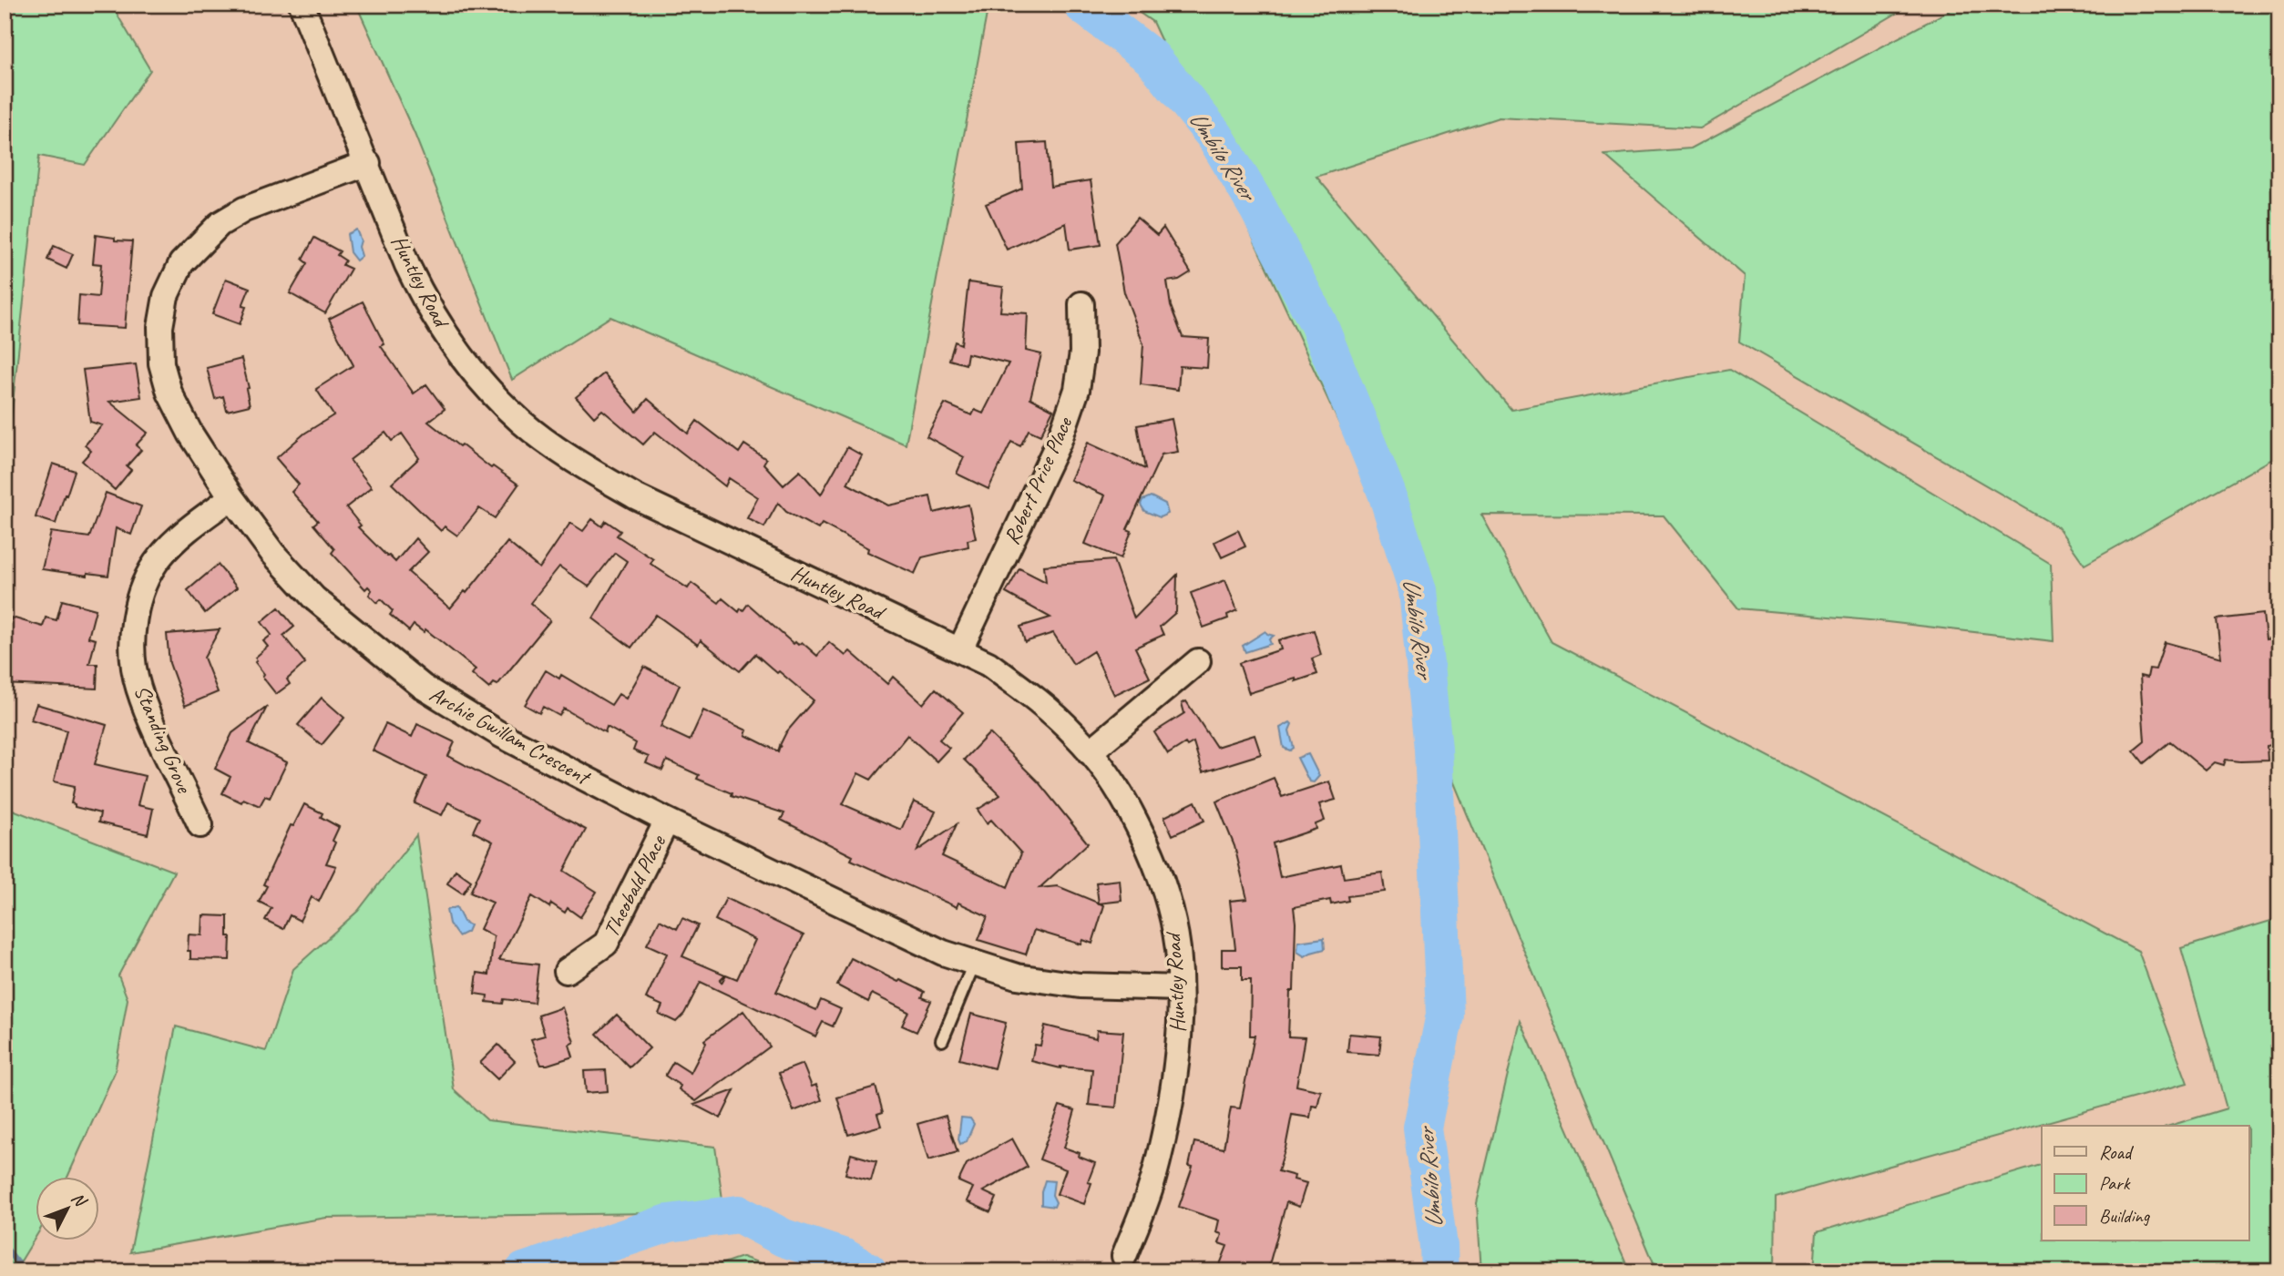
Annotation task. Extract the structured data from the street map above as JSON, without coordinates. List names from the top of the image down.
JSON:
{
  "streets": {
    "street": [
      "Huntley Road",
      "Robert Price Place",
      "Archie Gwillam Crescent",
      "Standing Grove",
      "Theobald Place"
    ]
  },
  "crossings": [
    ["Huntley Road", "Robert Price Place"],
    ["Huntley Road", "Archie Gwillam Crescent"],
    ["Archie Gwillam Crescent", "Standing Grove"],
    ["Archie Gwillam Crescent", "Theobald Place"]
  ],
  "water": ["Umbilo River"],
  "legend": ["Road", "Park", "Building"],
  "north": "top right"
}
